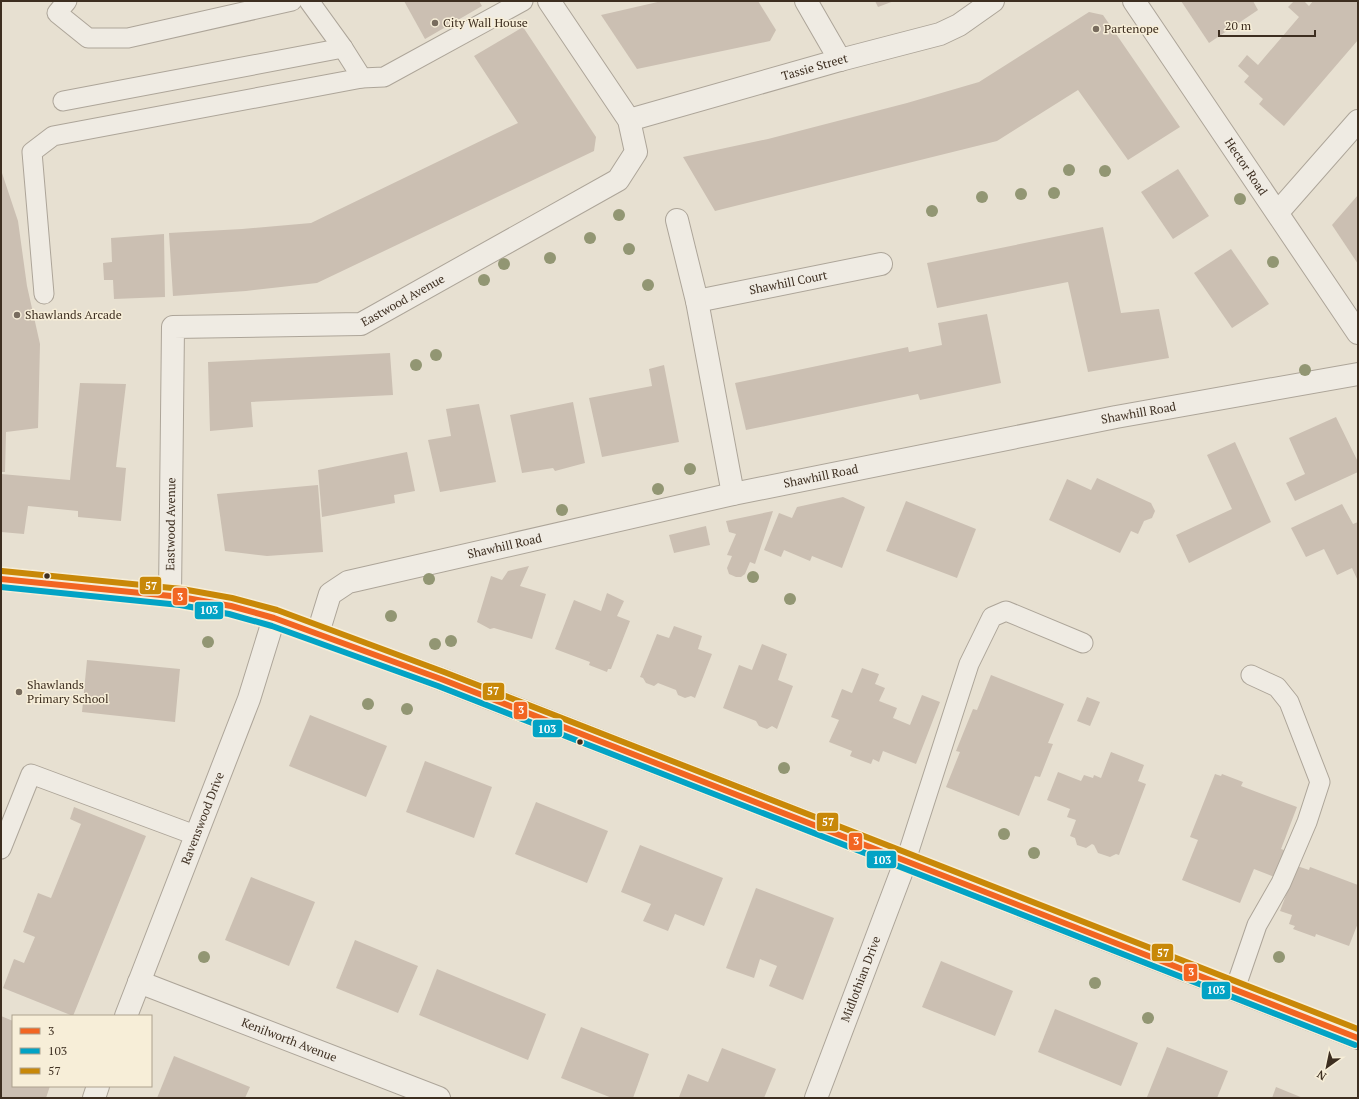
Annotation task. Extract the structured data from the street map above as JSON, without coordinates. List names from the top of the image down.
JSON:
{
  "streets": {
    "street": [
      "Tassie Street",
      "Hector Road",
      "Shawhill Court",
      "Eastwood Avenue",
      "Shawhill Road",
      "Ravenswood Drive",
      "Midlothian Drive",
      "Kenilworth Avenue"
    ]
  },
  "crossings": [
    ["Tassie Street", "Eastwood Avenue"],
    ["Ravenswood Drive", "Kenilworth Avenue"]
  ],
  "places": [
    "City Wall House",
    "Partenope",
    "Shawlands Arcade",
    "Shawlands Primary School"
  ],
  "lines": ["transit line 57", "transit line 3", "transit line 103"],
  "legend": ["3", "103", "57"],
  "scale_bar": "20 m",
  "north": "bottom left"
}
